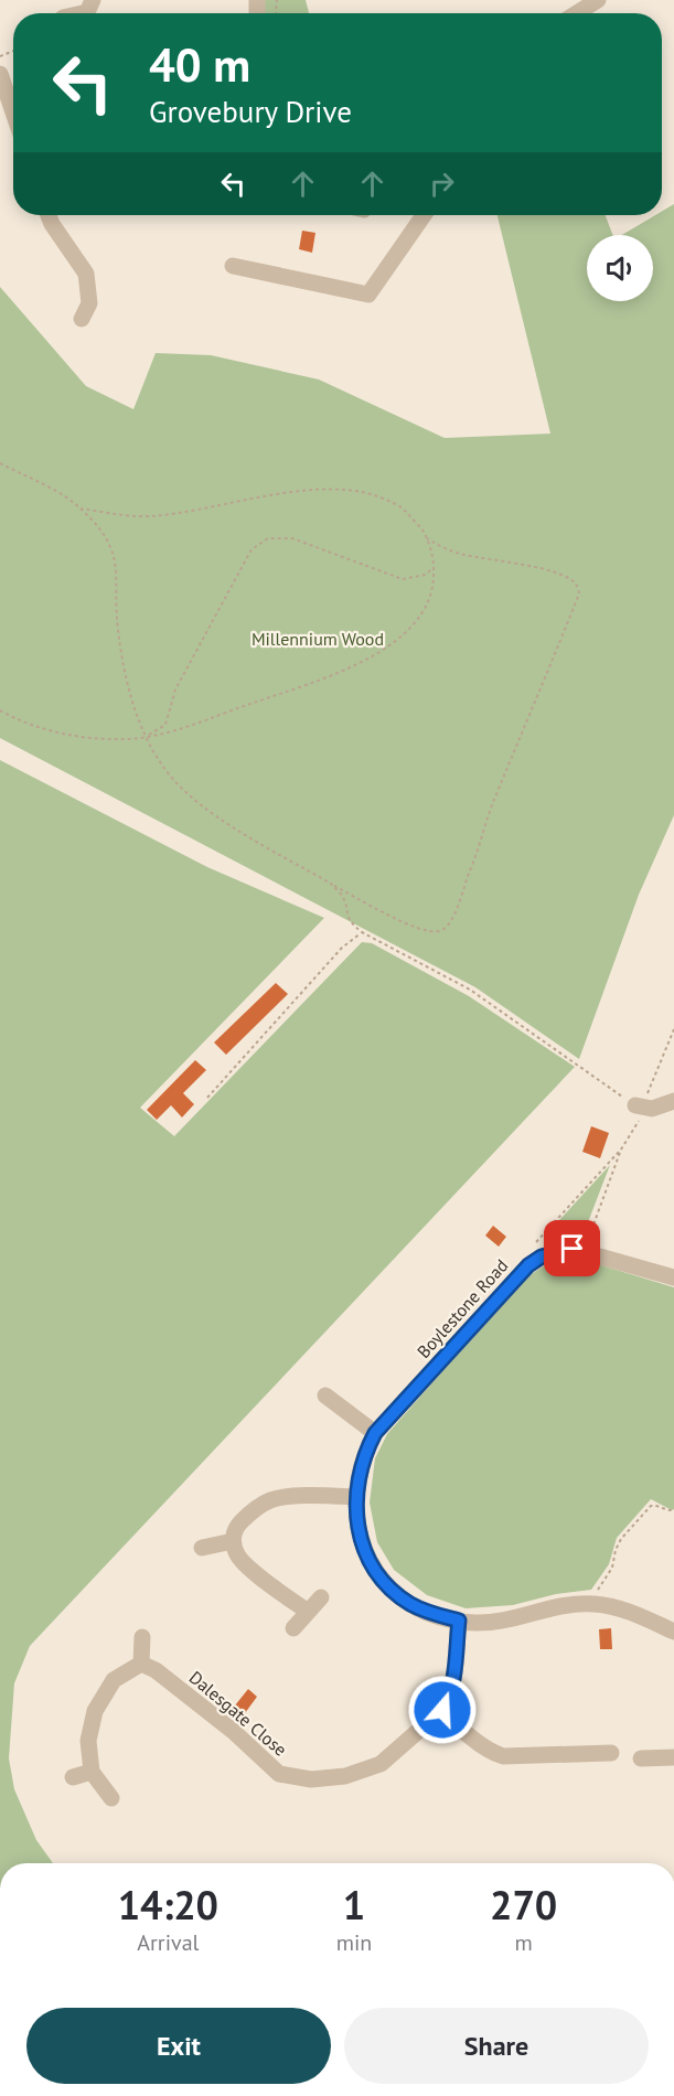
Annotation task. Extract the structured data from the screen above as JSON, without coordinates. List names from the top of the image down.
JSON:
{
  "streets": {
    "street": ["Boylestone Road", "Dalesgate Close"]
  },
  "crossings": [
    ["Boylestone Road", "Dalesgate Close"]
  ],
  "parks": ["Millennium Wood"],
  "page": {
    "turn": ["40 m", "Grovebury Drive"],
    "eta": [
      "14:20",
      "Arrival",
      "1",
      "min",
      "270",
      "m"
    ],
    "buttons": ["Exit", "Share"]
  }
}
